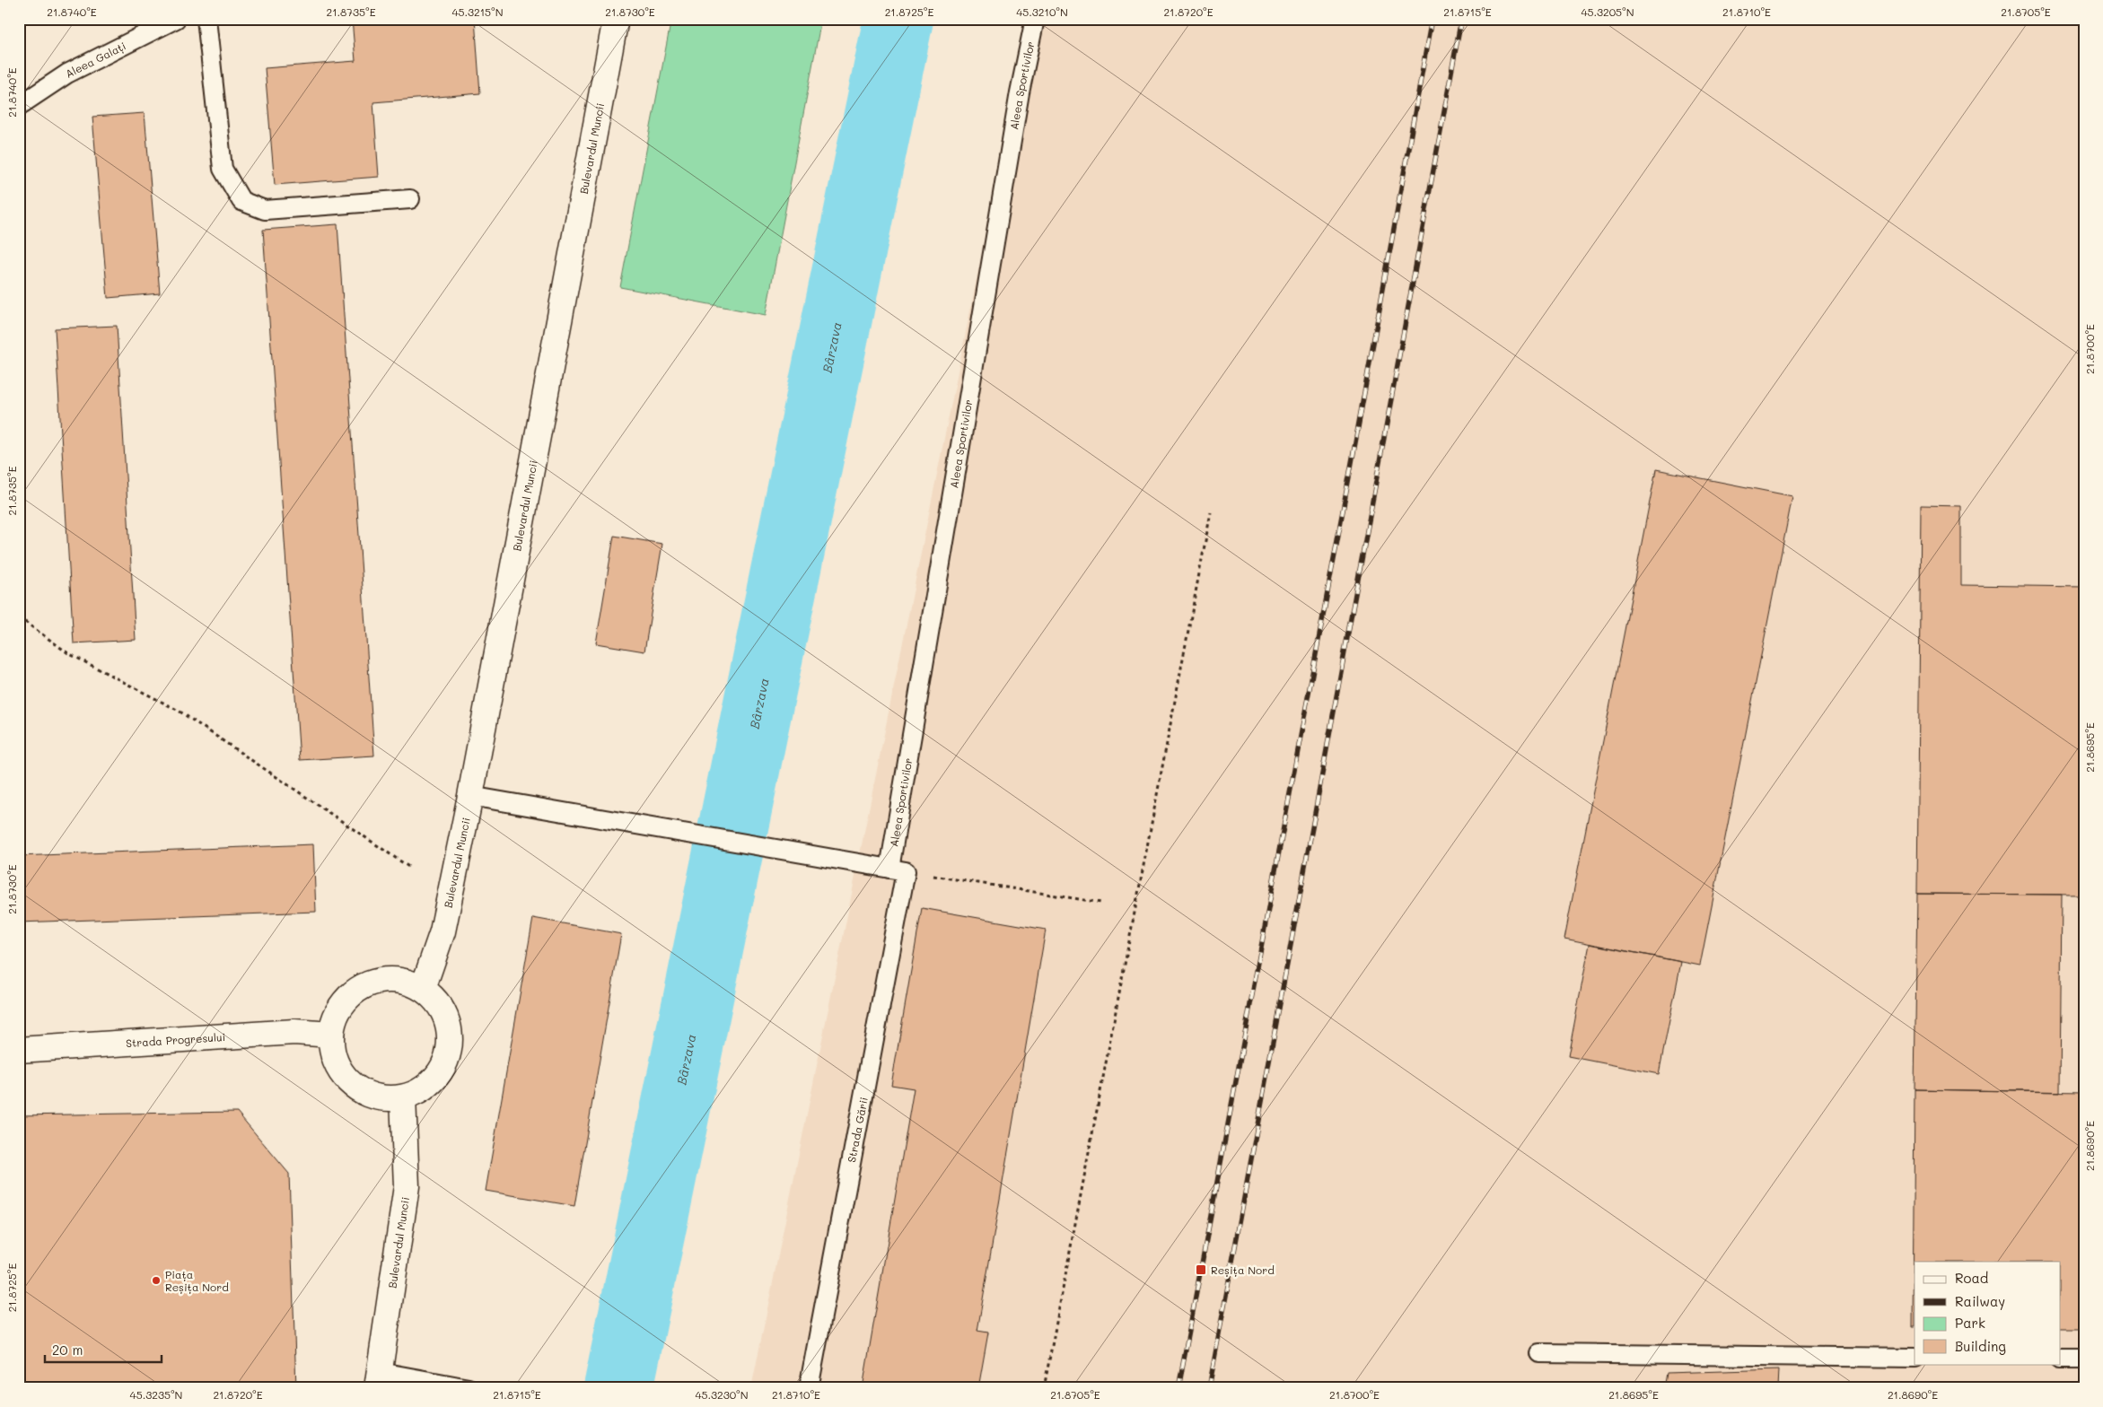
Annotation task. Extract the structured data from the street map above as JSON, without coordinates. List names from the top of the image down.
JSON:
{
  "streets": {
    "street": ["Bulevardul Muncii", "Strada Progresului"],
    "lane": ["Aleea Galați", "Aleea Sportivilor", "Strada Gării"]
  },
  "crossings": [
    ["Aleea Sportivilor", "Strada Gării"],
    ["Bulevardul Muncii", "Strada Progresului"]
  ],
  "water": ["Bârzava"],
  "places": {
    "transit": ["Reșița Nord"],
    "other": ["Piața Reșița Nord"]
  },
  "legend": [
    "Road",
    "Railway",
    "Park",
    "Building"
  ],
  "scale_bar": "20 m",
  "coordinates": [
    "21.8740°E",
    "21.8735°E",
    "45.3215°N",
    "21.8730°E",
    "21.8725°E",
    "45.3210°N",
    "21.8720°E",
    "21.8715°E",
    "45.3205°N",
    "21.8710°E",
    "21.8705°E",
    "21.8700°E",
    "21.8695°E",
    "21.8690°E",
    "45.3235°N",
    "45.3230°N"
  ]
}
